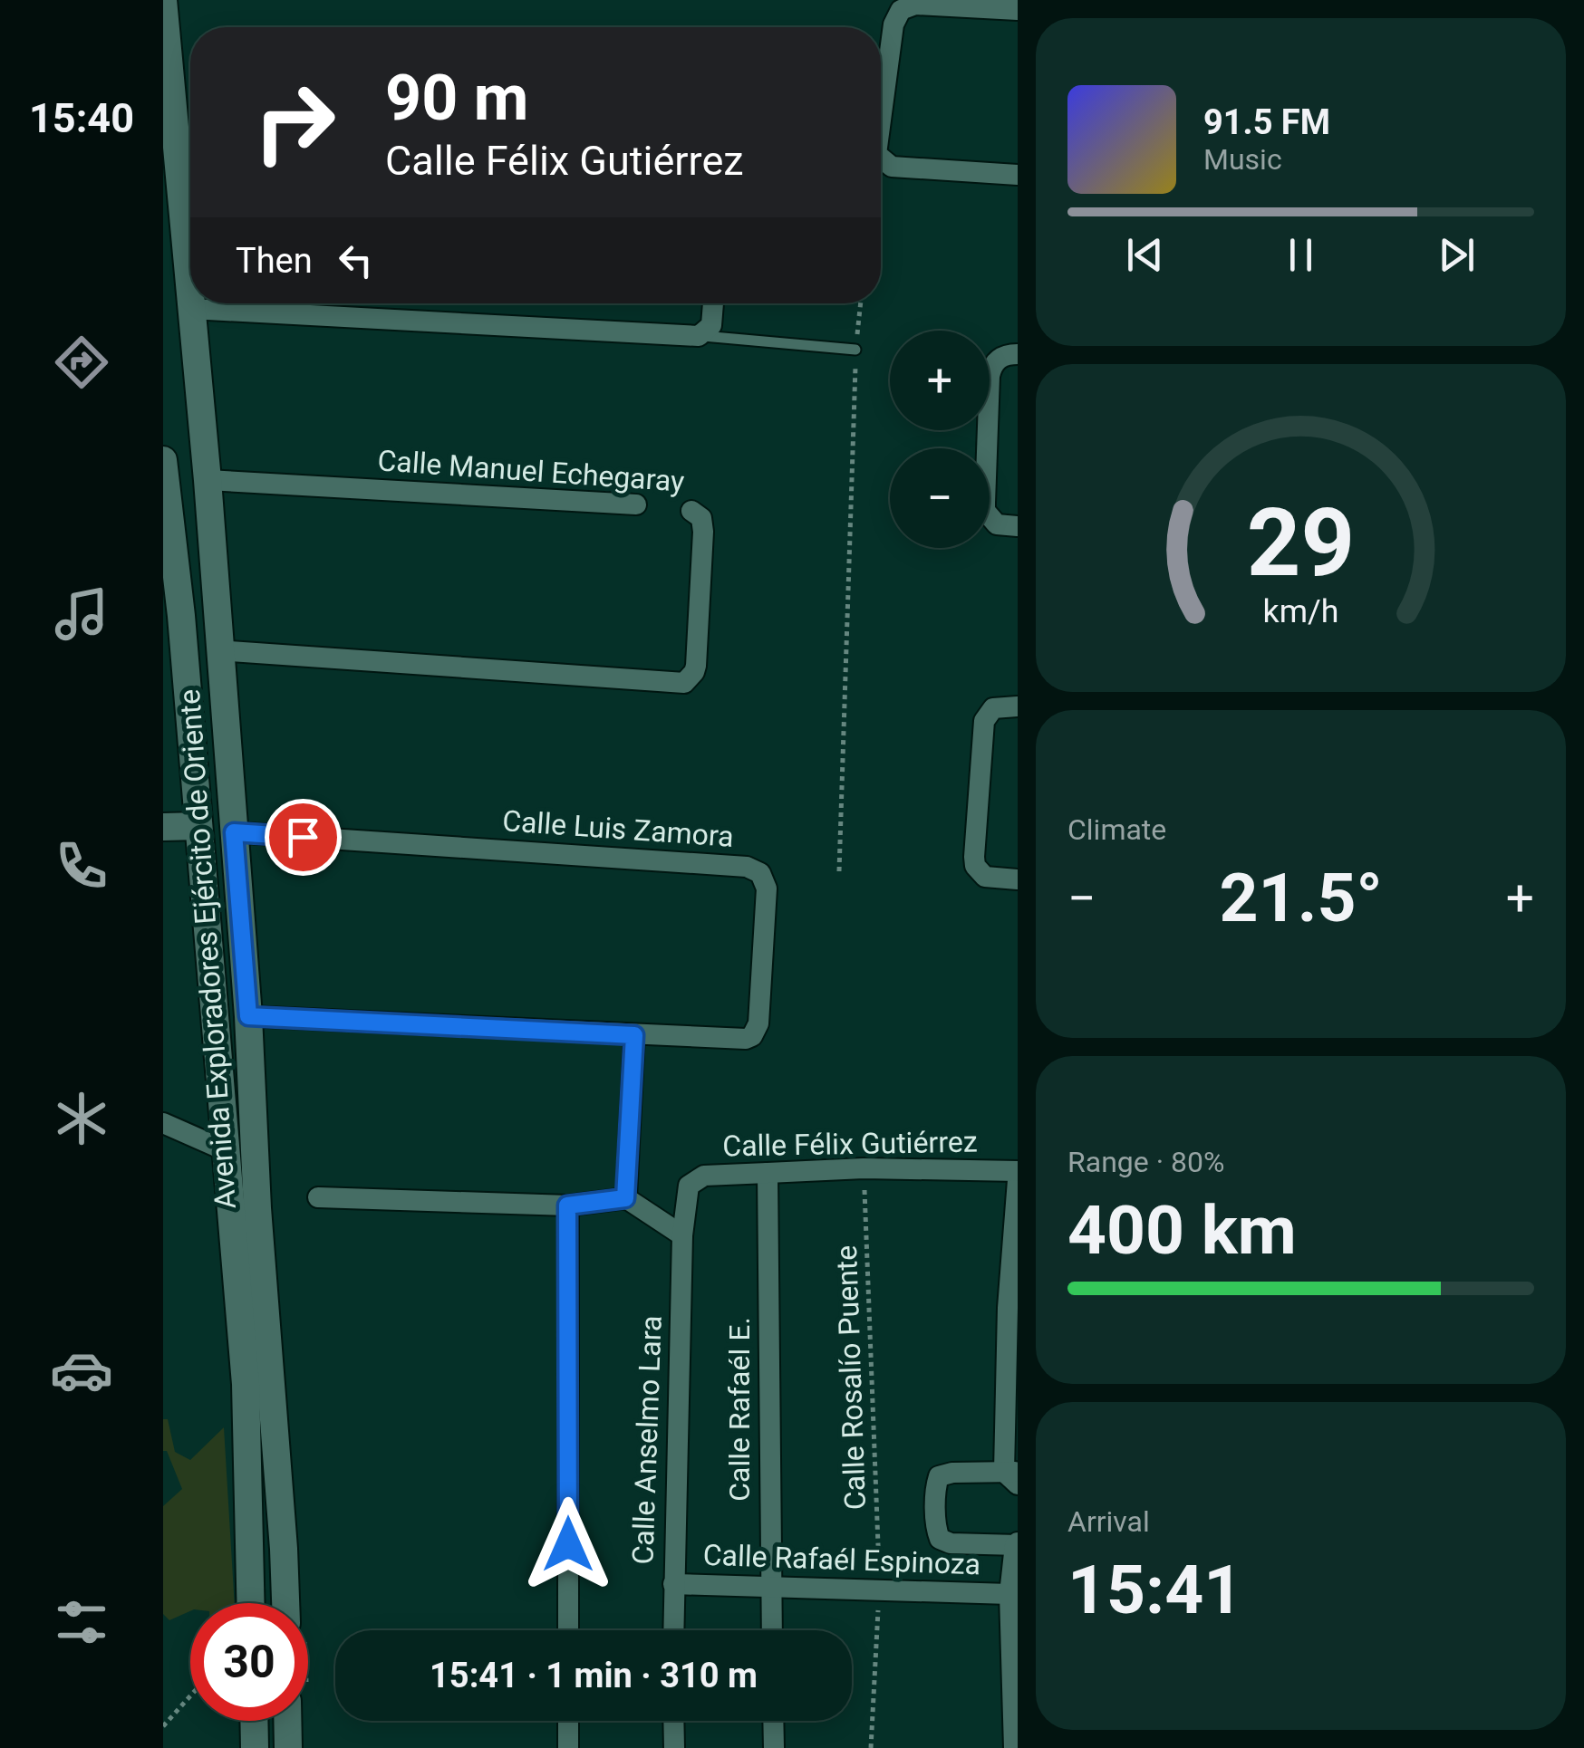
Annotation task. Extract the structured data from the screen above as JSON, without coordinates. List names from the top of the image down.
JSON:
{
  "streets": {
    "street": [
      "Calle Manuel Echegaray",
      "Calle Luis Zamora",
      "Avenida Exploradores Ejército de Oriente",
      "Calle Félix Gutiérrez",
      "Calle Rafaél E.",
      "Calle Anselmo Lara",
      "Calle Rafaél Espinoza"
    ],
    "path": ["Calle Rosalío Puente"]
  },
  "crossings": [
    ["Calle Manuel Echegaray", "Avenida Exploradores Ejército de Oriente"],
    ["Calle Luis Zamora", "Avenida Exploradores Ejército de Oriente"],
    ["Calle Félix Gutiérrez", "Calle Rosalío Puente"],
    ["Calle Félix Gutiérrez", "Calle Rafaél E."],
    ["Calle Félix Gutiérrez", "Calle Anselmo Lara"],
    ["Calle Rosalío Puente", "Calle Rafaél Espinoza"],
    ["Calle Rafaél E.", "Calle Rafaél Espinoza"],
    ["Calle Anselmo Lara", "Calle Rafaél Espinoza"]
  ],
  "page": {
    "tabs": "15:40",
    "turn": ["90 m", "Calle Félix Gutiérrez"],
    "song": ["91.5 FM", "Music"],
    "then": "Then",
    "map_buttons": ["+", "−"],
    "tile": [
      "Climate",
      ["Range · 80%", "400 km"],
      ["Arrival", "15:41"]
    ],
    "heat": ["−", "21.5°", "+"],
    "limit": "30",
    "trip": "15:41 · 1 min · 310 m",
    "gauge": ["29", "km/h"]
  }
}
